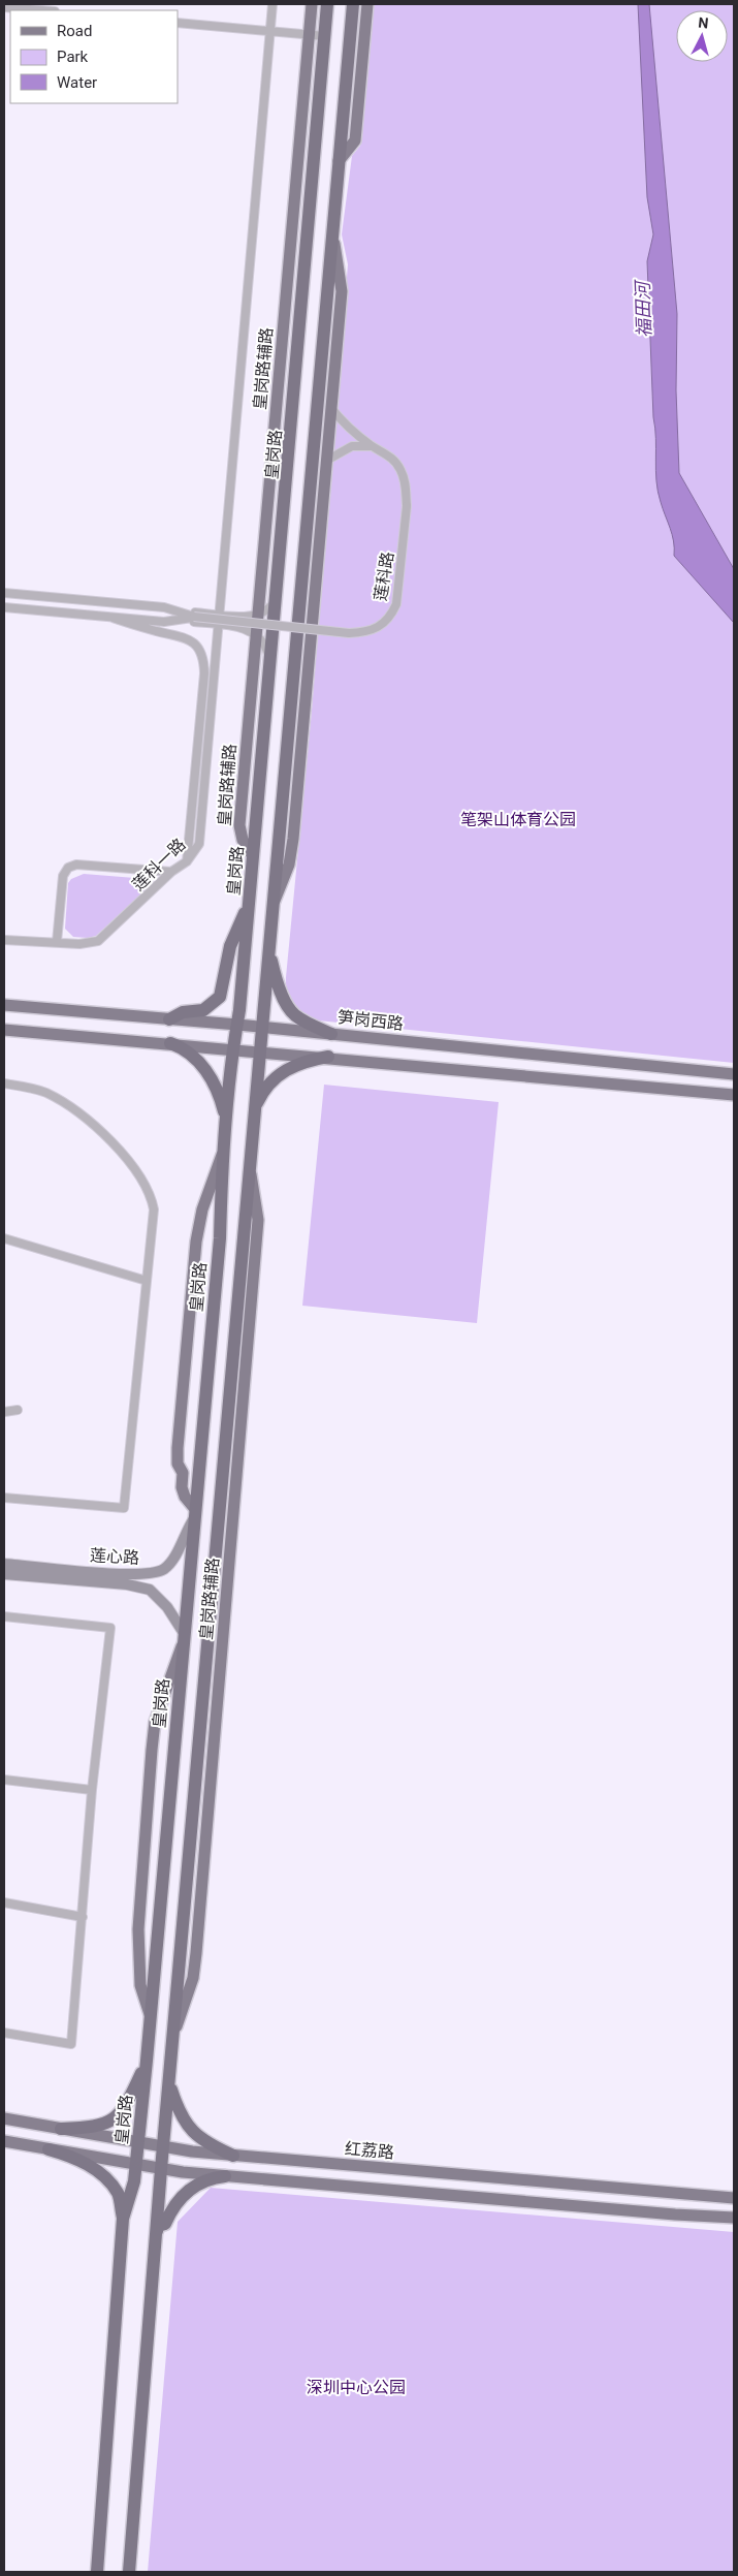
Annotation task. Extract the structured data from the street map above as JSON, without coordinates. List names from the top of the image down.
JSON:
{
  "streets": {
    "highway": ["皇岗路"],
    "main road": [
      "皇岗路辅路",
      "笋岗西路",
      "莲心路",
      "红荔路"
    ],
    "street": ["莲科路", "莲科一路"]
  },
  "crossings": [
    ["皇岗路辅路", "皇岗路"],
    ["皇岗路辅路", "莲科路"],
    ["皇岗路辅路", "莲心路"],
    ["皇岗路", "笋岗西路"],
    ["皇岗路", "莲心路"],
    ["皇岗路", "红荔路"],
    ["莲科路", "莲科一路"]
  ],
  "water": ["福田河"],
  "parks": ["笔架山体育公园", "深圳中心公园"],
  "legend": ["Road", "Park", "Water"],
  "north": "top"
}
